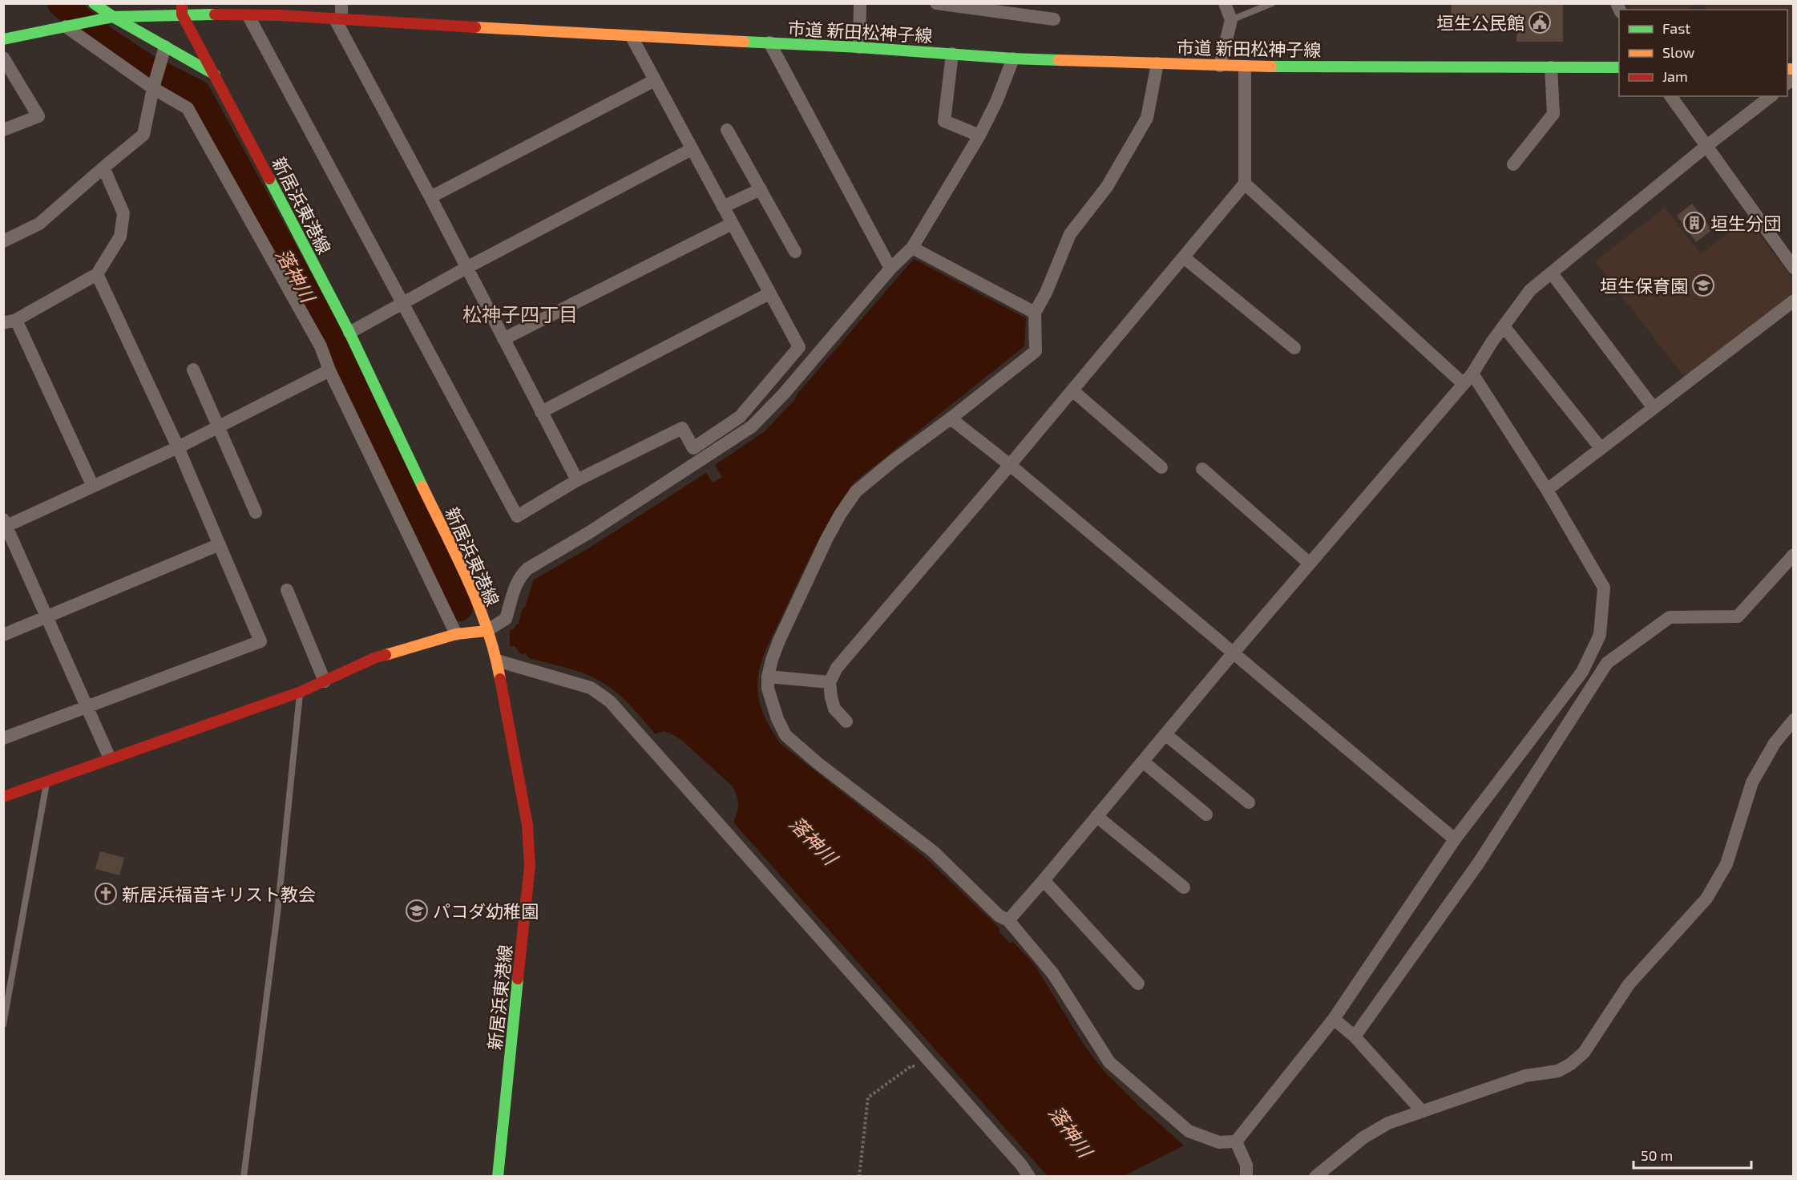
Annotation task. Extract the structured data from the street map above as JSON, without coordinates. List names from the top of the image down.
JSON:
{
  "streets": {
    "street": ["市道 新田松神子線", "新居浜東港線"]
  },
  "crossings": [
    ["市道 新田松神子線", "新居浜東港線"]
  ],
  "districts": ["松神子四丁目"],
  "water": ["落神川"],
  "places": {
    "public building": ["垣生公民館"],
    "building": ["垣生分団"],
    "school or university": ["垣生保育園", "パコダ幼稚園"],
    "church": ["新居浜福音キリスト教会"]
  },
  "legend": ["Fast", "Slow", "Jam"],
  "scale_bar": "50 m"
}
